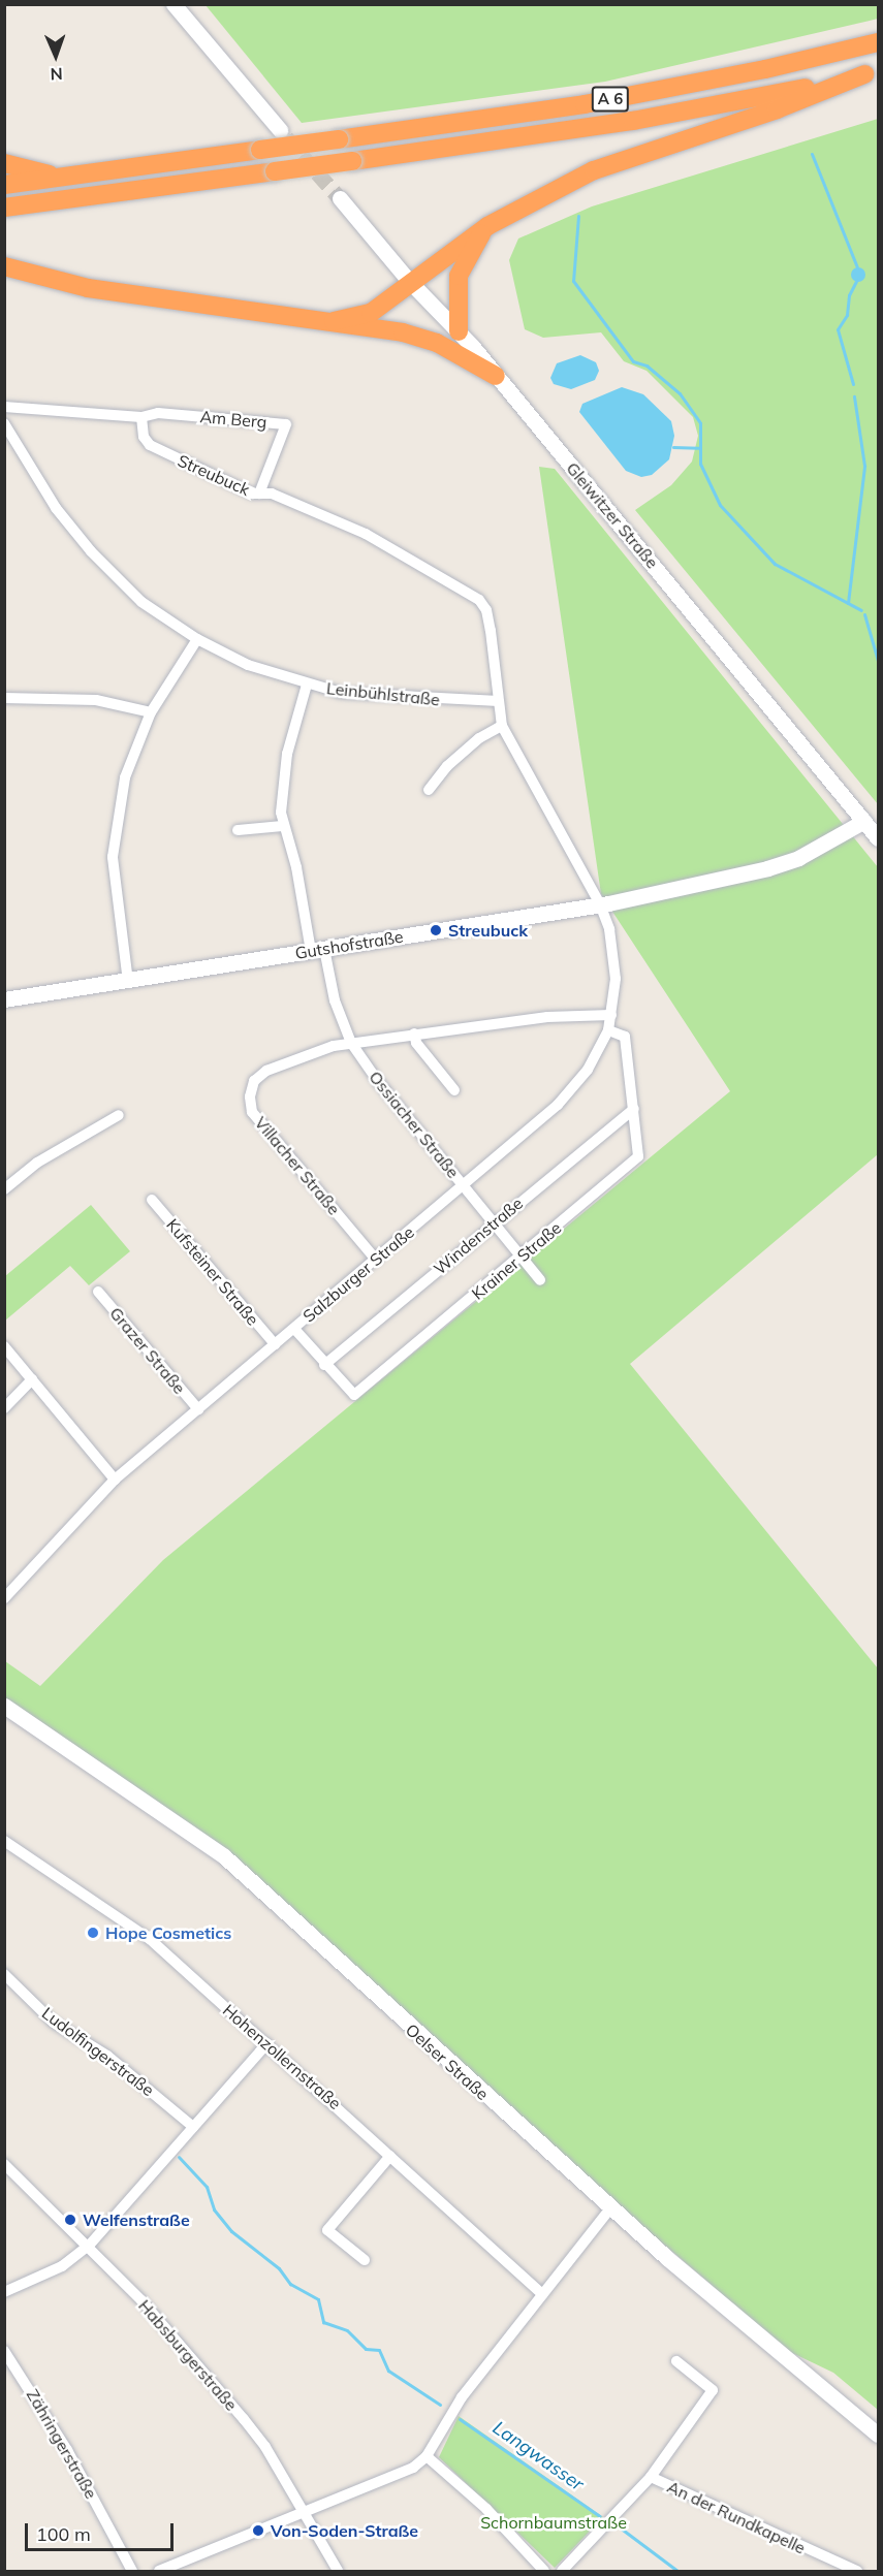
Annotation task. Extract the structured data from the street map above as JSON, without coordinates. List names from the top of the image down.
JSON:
{
  "streets": {
    "highway": ["A 6"],
    "main road": ["Gleiwitzer Straße", "Gutshofstraße", "Oelser Straße"],
    "street": [
      "Am Berg",
      "Streubuck",
      "Leinbühlstraße",
      "Ossiacher Straße",
      "Villacher Straße",
      "Windenstraße",
      "Krainer Straße",
      "Kufsteiner Straße",
      "Salzburger Straße",
      "Grazer Straße",
      "Ludolfingerstraße",
      "Hohenzollernstraße",
      "Habsburgerstraße",
      "Zähringerstraße",
      "An der Rundkapelle"
    ]
  },
  "crossings": [
    ["Am Berg", "Streubuck"],
    ["Streubuck", "Leinbühlstraße"],
    ["Streubuck", "Gutshofstraße"],
    ["Streubuck", "Salzburger Straße"],
    ["Gleiwitzer Straße", "Gutshofstraße"],
    ["Leinbühlstraße", "Ossiacher Straße"],
    ["Gutshofstraße", "Ossiacher Straße"],
    ["Gutshofstraße", "Salzburger Straße"],
    ["Ossiacher Straße", "Villacher Straße"],
    ["Ossiacher Straße", "Windenstraße"],
    ["Ossiacher Straße", "Krainer Straße"],
    ["Ossiacher Straße", "Salzburger Straße"],
    ["Villacher Straße", "Salzburger Straße"],
    ["Windenstraße", "Krainer Straße"],
    ["Krainer Straße", "Salzburger Straße"],
    ["Kufsteiner Straße", "Salzburger Straße"],
    ["Salzburger Straße", "Grazer Straße"]
  ],
  "water": ["Langwasser"],
  "parks": ["Schornbaumstraße"],
  "places": [
    "Streubuck",
    "Hope Cosmetics",
    "Welfenstraße",
    "Von-Soden-Straße"
  ],
  "scale_bar": "100 m",
  "north": "bottom"
}
